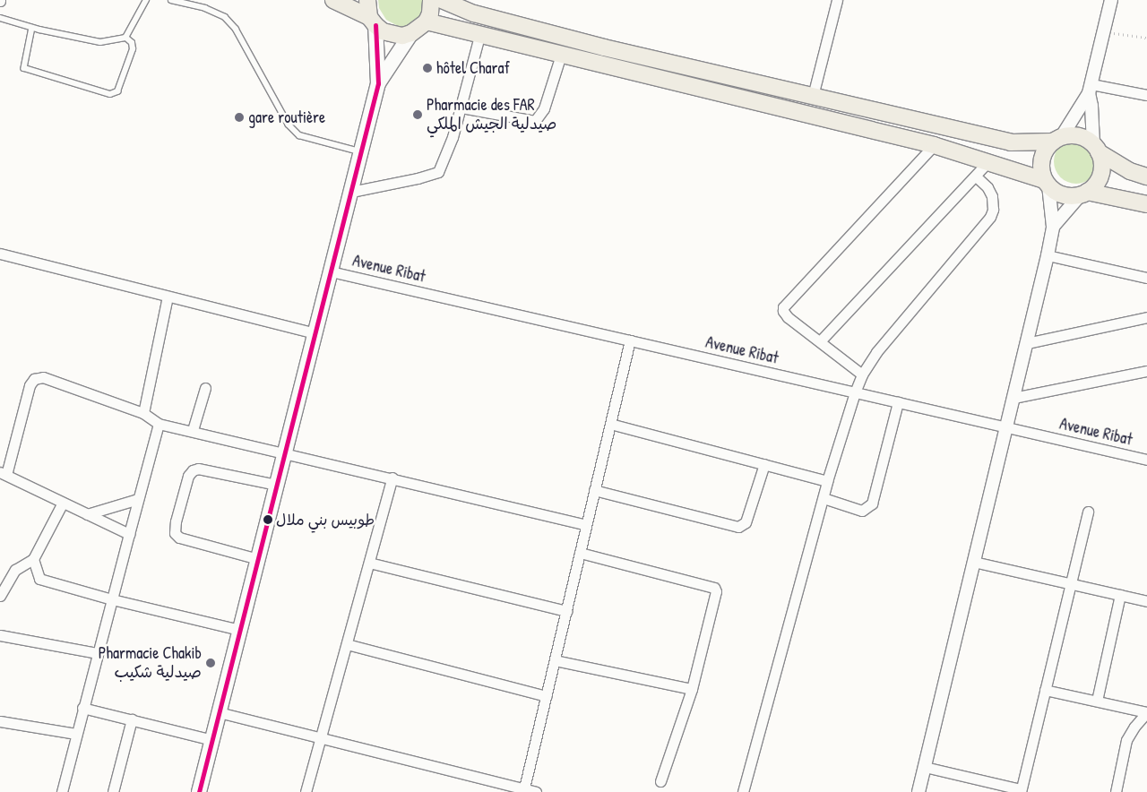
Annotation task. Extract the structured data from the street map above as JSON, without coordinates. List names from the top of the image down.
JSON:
{
  "streets": {
    "street": ["Avenue Ribat"]
  },
  "places": [
    "hôtel Charaf",
    "Pharmacie des FAR صيدلية الجيش الملكي",
    "gare routière",
    "طوبيس بني ملال",
    "Pharmacie Chakib صيدلية شكيب"
  ]
}
